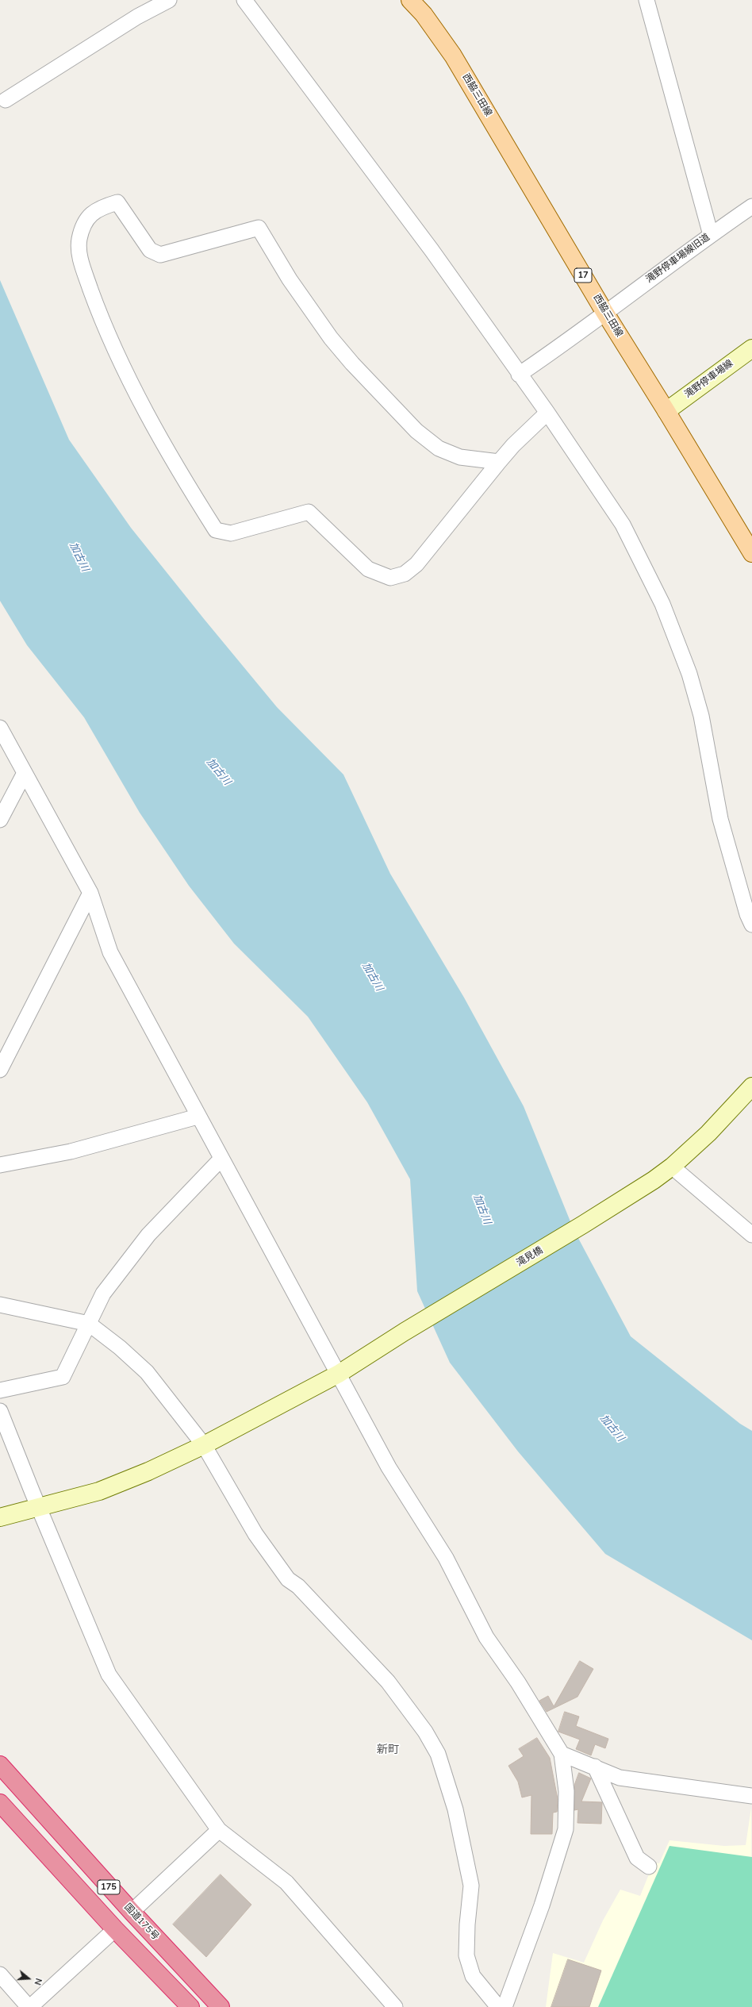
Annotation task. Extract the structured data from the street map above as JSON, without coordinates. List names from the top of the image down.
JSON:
{
  "streets": {
    "highway": ["175", "国道175号"],
    "main road": ["西脇三田線", "17"],
    "street": ["滝野停車場線旧道", "滝野停車場線", "滝見橋"]
  },
  "crossings": [
    ["西脇三田線", "滝野停車場線旧道"],
    ["西脇三田線", "滝野停車場線"]
  ],
  "districts": ["新町"],
  "water": ["加古川"],
  "north": "right"
}
